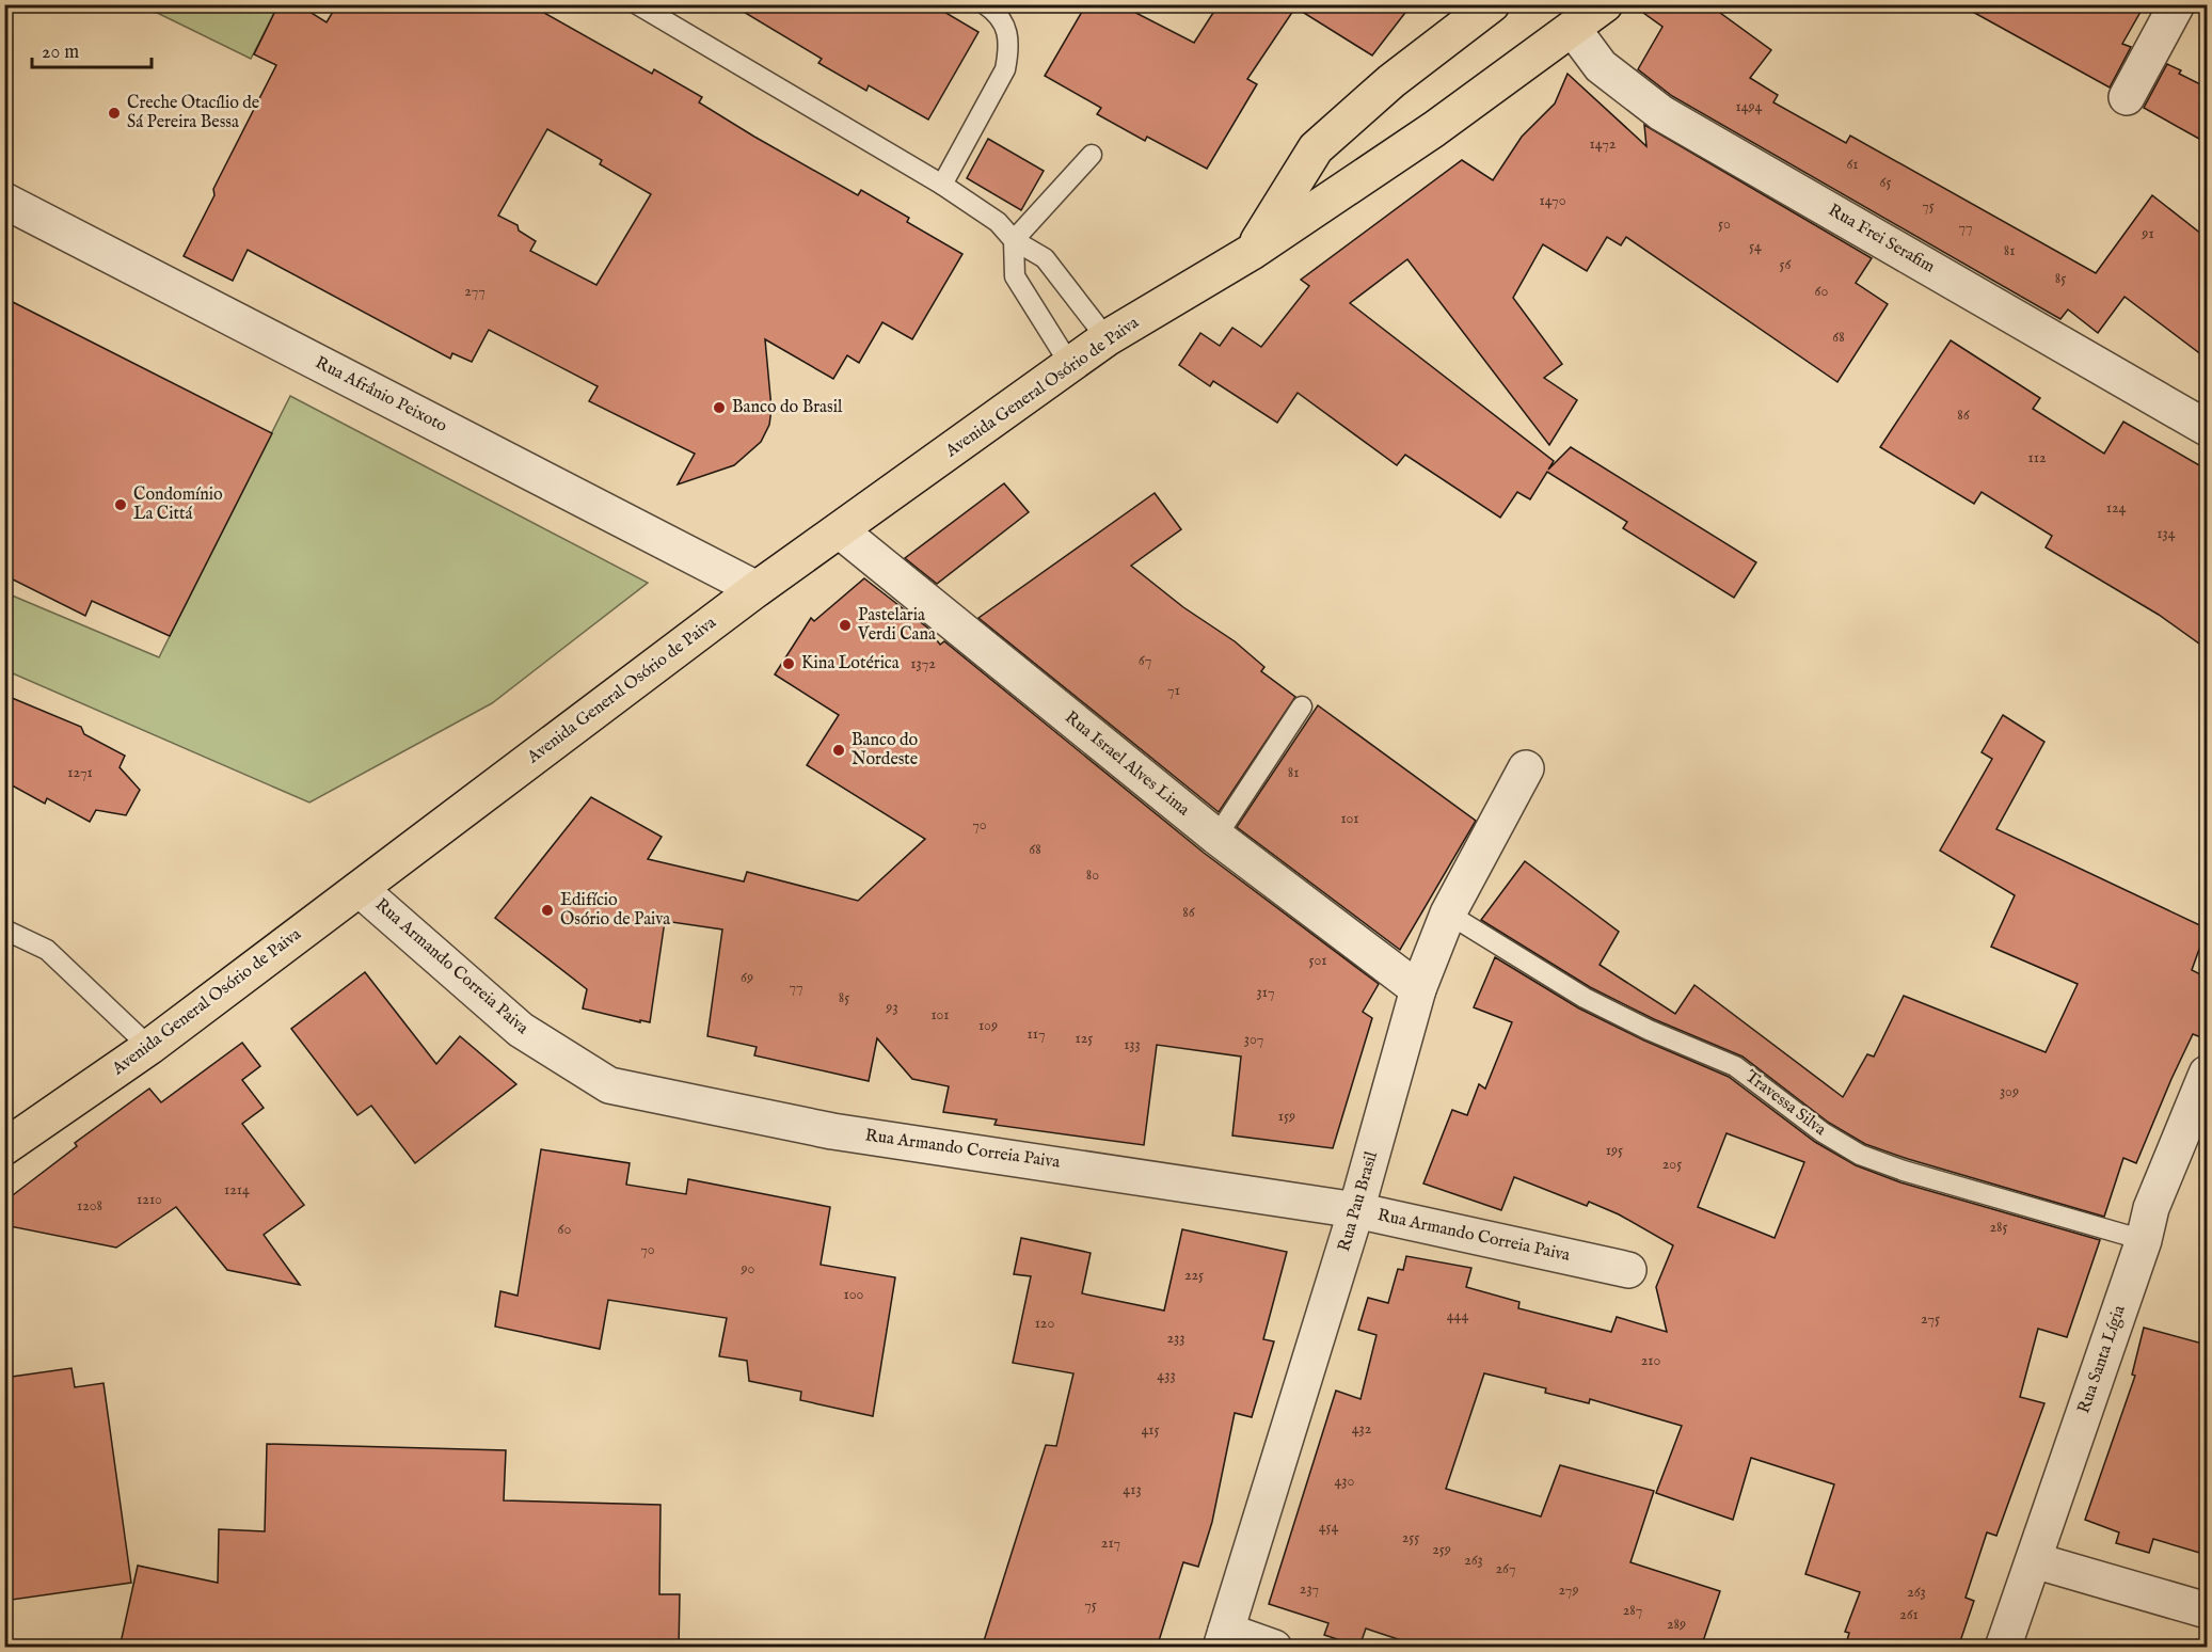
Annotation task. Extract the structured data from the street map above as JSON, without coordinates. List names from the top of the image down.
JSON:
{
  "streets": {
    "main road": ["Avenida General Osório de Paiva"],
    "street": [
      "Rua Frei Serafim",
      "Rua Afrânio Peixoto",
      "Rua Israel Alves Lima",
      "Rua Armando Correia Paiva",
      "Rua Pau Brasil",
      "Rua Santa Lígia"
    ],
    "lane": ["Travessa Silva"]
  },
  "crossings": [
    ["Rua Frei Serafim", "Avenida General Osório de Paiva"],
    ["Avenida General Osório de Paiva", "Rua Afrânio Peixoto"],
    ["Avenida General Osório de Paiva", "Rua Israel Alves Lima"],
    ["Avenida General Osório de Paiva", "Rua Armando Correia Paiva"],
    ["Rua Israel Alves Lima", "Rua Pau Brasil"],
    ["Rua Armando Correia Paiva", "Rua Pau Brasil"],
    ["Travessa Silva", "Rua Pau Brasil"],
    ["Travessa Silva", "Rua Santa Lígia"]
  ],
  "places": [
    "Creche Otacílio de Sá Pereira Bessa",
    "Banco do Brasil",
    "Condomínio La Cittá",
    "Pastelaria Verdi Cana",
    "Kina Lotérica",
    "Banco do Nordeste",
    "Edifício Osório de Paiva"
  ],
  "house_numbers": [
    "1494",
    "1472",
    "61",
    "65",
    "1470",
    "75",
    "50",
    "77",
    "91",
    "54",
    "81",
    "56",
    "85",
    "277",
    "60",
    "68",
    "86",
    "112",
    "124",
    "134",
    "67",
    "1372",
    "71",
    "1271",
    "81",
    "101",
    "70",
    "68",
    "80",
    "86",
    "501",
    "69",
    "77",
    "317",
    "85",
    "93",
    "101",
    "109",
    "117",
    "125",
    "307",
    "133",
    "309",
    "159",
    "195",
    "205",
    "1214",
    "1210",
    "1208",
    "285",
    "60",
    "70",
    "90",
    "225",
    "100",
    "444",
    "275",
    "120",
    "233",
    "210",
    "433",
    "432",
    "415",
    "430",
    "413",
    "454",
    "255",
    "217",
    "259",
    "263",
    "267",
    "237",
    "279",
    "263",
    "75",
    "287",
    "261",
    "289"
  ],
  "scale_bar": "20 m"
}
